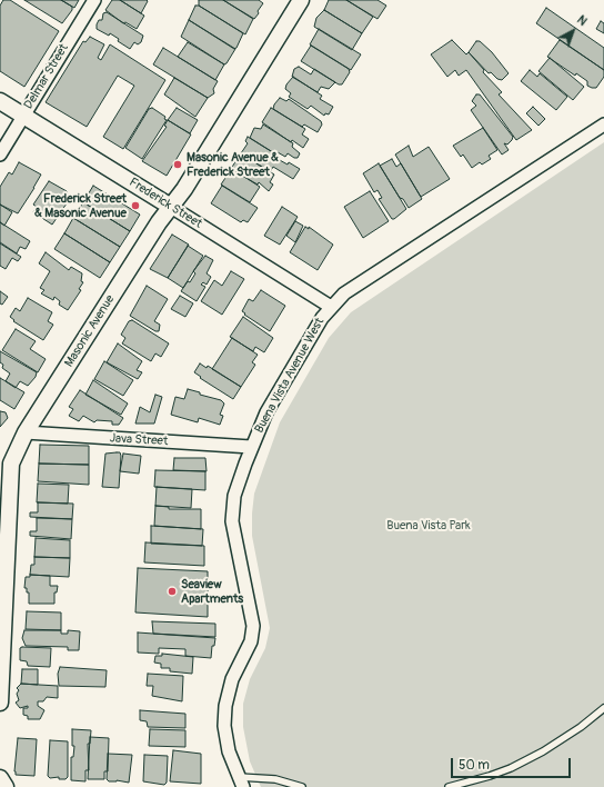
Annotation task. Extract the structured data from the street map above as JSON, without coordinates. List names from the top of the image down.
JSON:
{
  "streets": {
    "street": [
      "Delmar Street",
      "Frederick Street",
      "Masonic Avenue",
      "Buena Vista Avenue West",
      "Java Street"
    ]
  },
  "crossings": [
    ["Delmar Street", "Frederick Street"],
    ["Frederick Street", "Masonic Avenue"],
    ["Frederick Street", "Buena Vista Avenue West"],
    ["Masonic Avenue", "Java Street"],
    ["Buena Vista Avenue West", "Java Street"]
  ],
  "parks": ["Buena Vista Park"],
  "places": ["Masonic Avenue & Frederick Street", "Frederick Street & Masonic Avenue", "Seaview Apartments"],
  "scale_bar": "50 m",
  "north": "top right"
}
